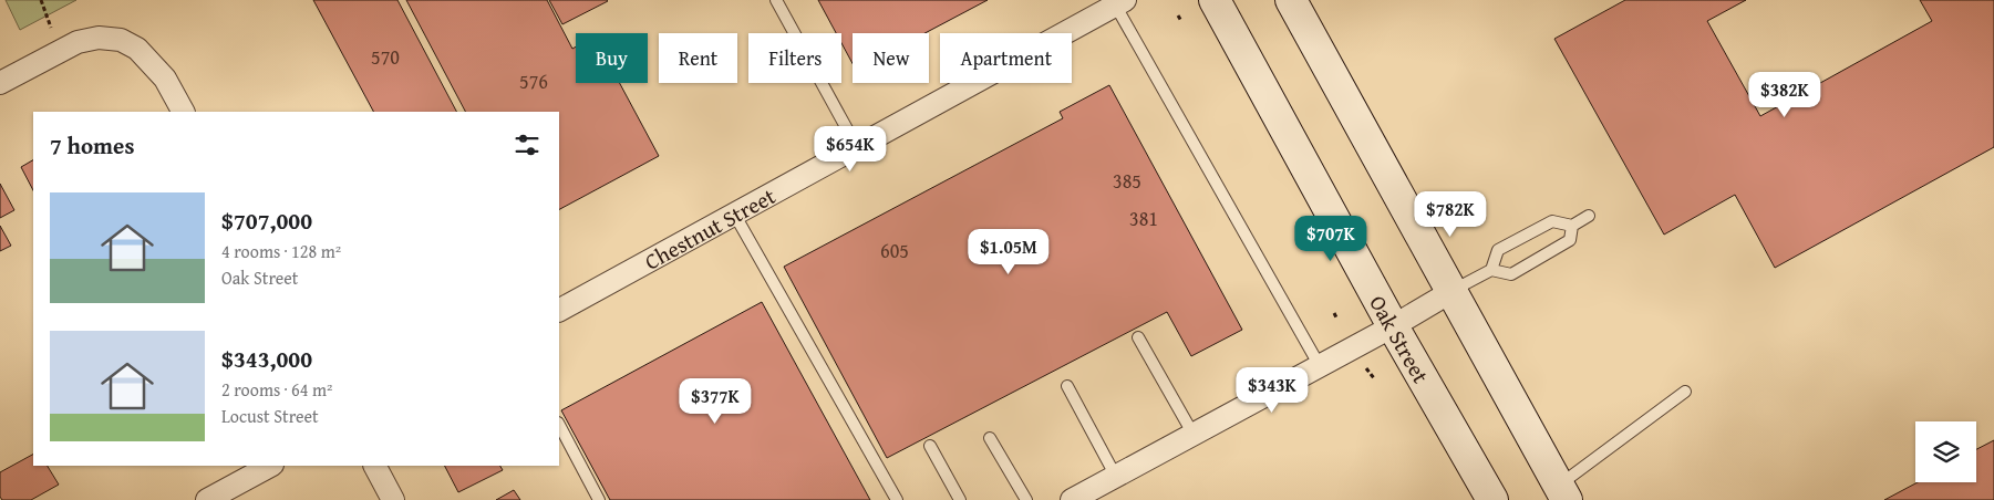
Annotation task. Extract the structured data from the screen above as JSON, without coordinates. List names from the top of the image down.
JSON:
{
  "streets": {
    "street": ["Chestnut Street", "Oak Street"]
  },
  "house_numbers": [
    "570",
    "576",
    "385",
    "381",
    "605"
  ],
  "page": {
    "chip": [
      "Buy",
      "Rent",
      "Filters",
      "New",
      "Apartment"
    ],
    "price": [
      "$382K",
      "$654K",
      "$782K",
      "$707K",
      "$1.05M",
      "$343K",
      "$377K"
    ],
    "heading": "7 homes",
    "list": [
      {
        "name": "$707,000",
        "note": "4 rooms · 128 m² · Oak Street"
      },
      {
        "name": "$343,000",
        "note": "2 rooms · 64 m² · Locust Street"
      }
    ]
  }
}
